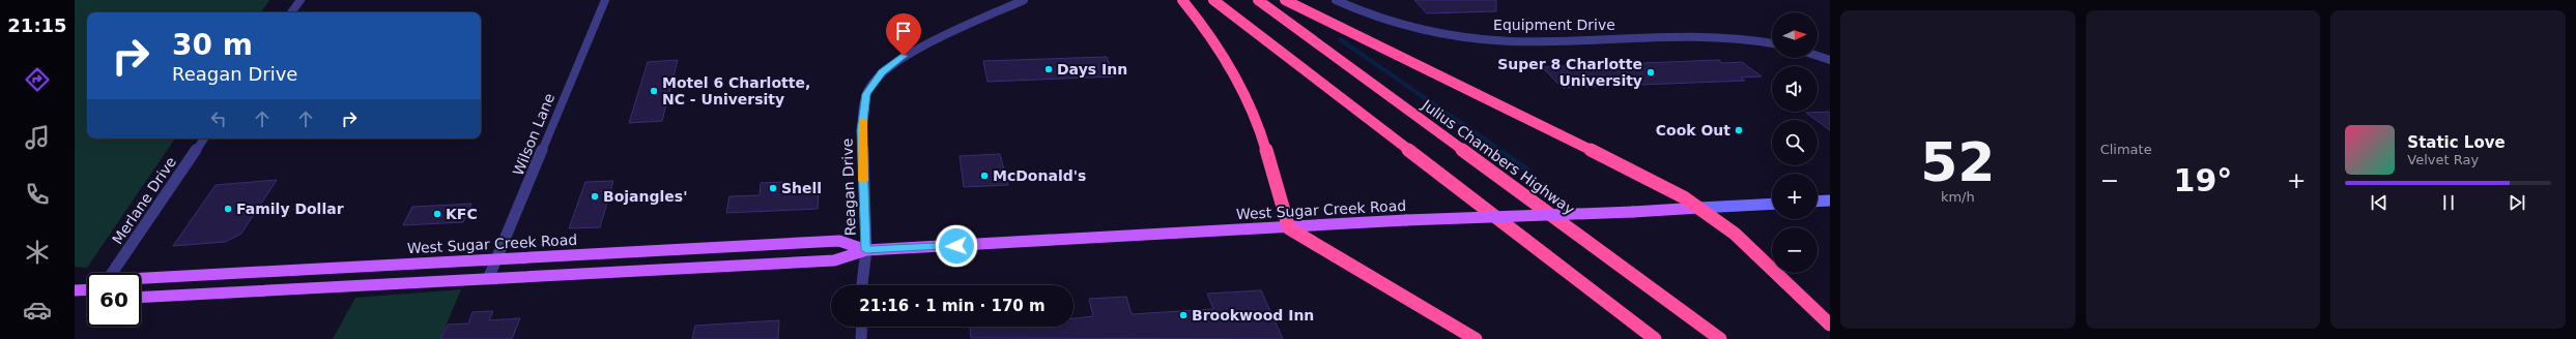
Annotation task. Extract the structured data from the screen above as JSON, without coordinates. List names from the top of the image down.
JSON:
{
  "streets": {
    "highway": ["Julius Chambers Highway"],
    "main road": ["West Sugar Creek Road"],
    "street": [
      "Equipment Drive",
      "Wilson Lane",
      "Reagan Drive",
      "Merlane Drive"
    ]
  },
  "crossings": [
    ["Wilson Lane", "West Sugar Creek Road"],
    ["Reagan Drive", "West Sugar Creek Road"]
  ],
  "places": [
    "Days Inn",
    "Super 8 Charlotte University",
    "Motel 6 Charlotte, NC - University",
    "Cook Out",
    "McDonald's",
    "Shell",
    "Bojangles'",
    "Family Dollar",
    "KFC",
    "Brookwood Inn"
  ],
  "north": "right",
  "page": {
    "tabs": "21:15",
    "tile": [
      ["52", "km/h"],
      "Climate"
    ],
    "map_buttons": ["+", "−"],
    "turn": ["30 m", "Reagan Drive"],
    "song": ["Static Love", "Velvet Ray"],
    "heat": ["−", "19°", "+"],
    "limit": "60",
    "trip": "21:16 · 1 min · 170 m"
  }
}
